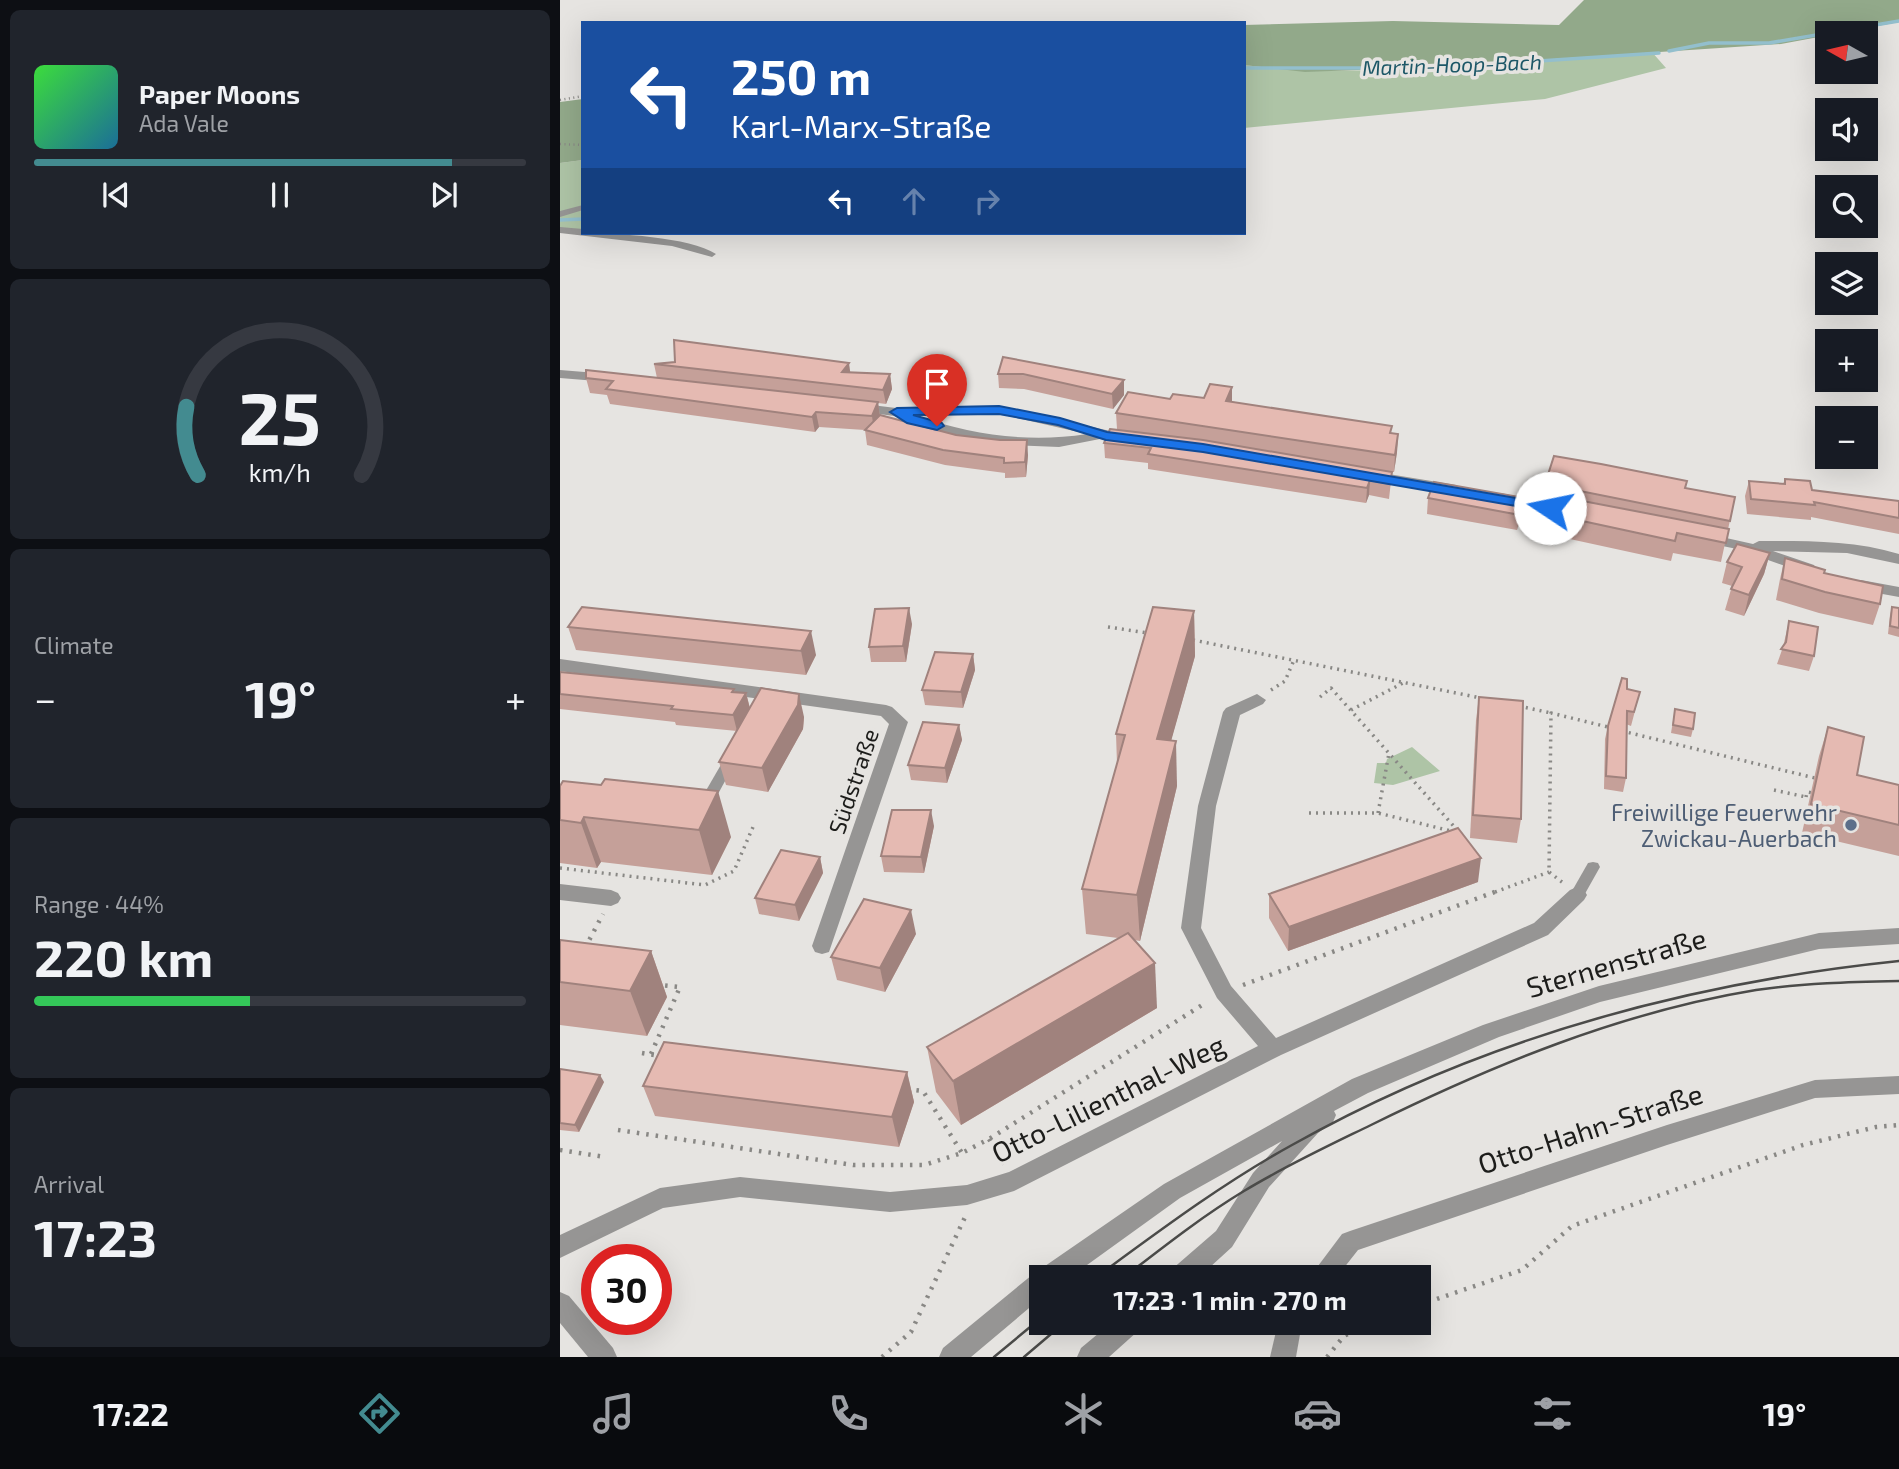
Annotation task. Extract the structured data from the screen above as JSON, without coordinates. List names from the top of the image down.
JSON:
{
  "streets": {
    "street": [
      "Südstraße",
      "Sternenstraße",
      "Otto-Lilienthal-Weg",
      "Otto-Hahn-Straße"
    ]
  },
  "water": ["Martin-Hoop-Bach"],
  "places": ["Freiwillige Feuerwehr Zwickau-Auerbach"],
  "north": "left",
  "page": {
    "map_buttons": ["+", "−"],
    "turn": ["250 m", "Karl-Marx-Straße"],
    "song": ["Paper Moons", "Ada Vale"],
    "tile": [
      "Climate",
      ["Range · 44%", "220 km"],
      ["Arrival", "17:23"]
    ],
    "heat": ["−", "19°", "+"],
    "limit": "30",
    "trip": "17:23 · 1 min · 270 m",
    "tabs": ["17:22", "19°"],
    "gauge": ["25", "km/h"]
  }
}
